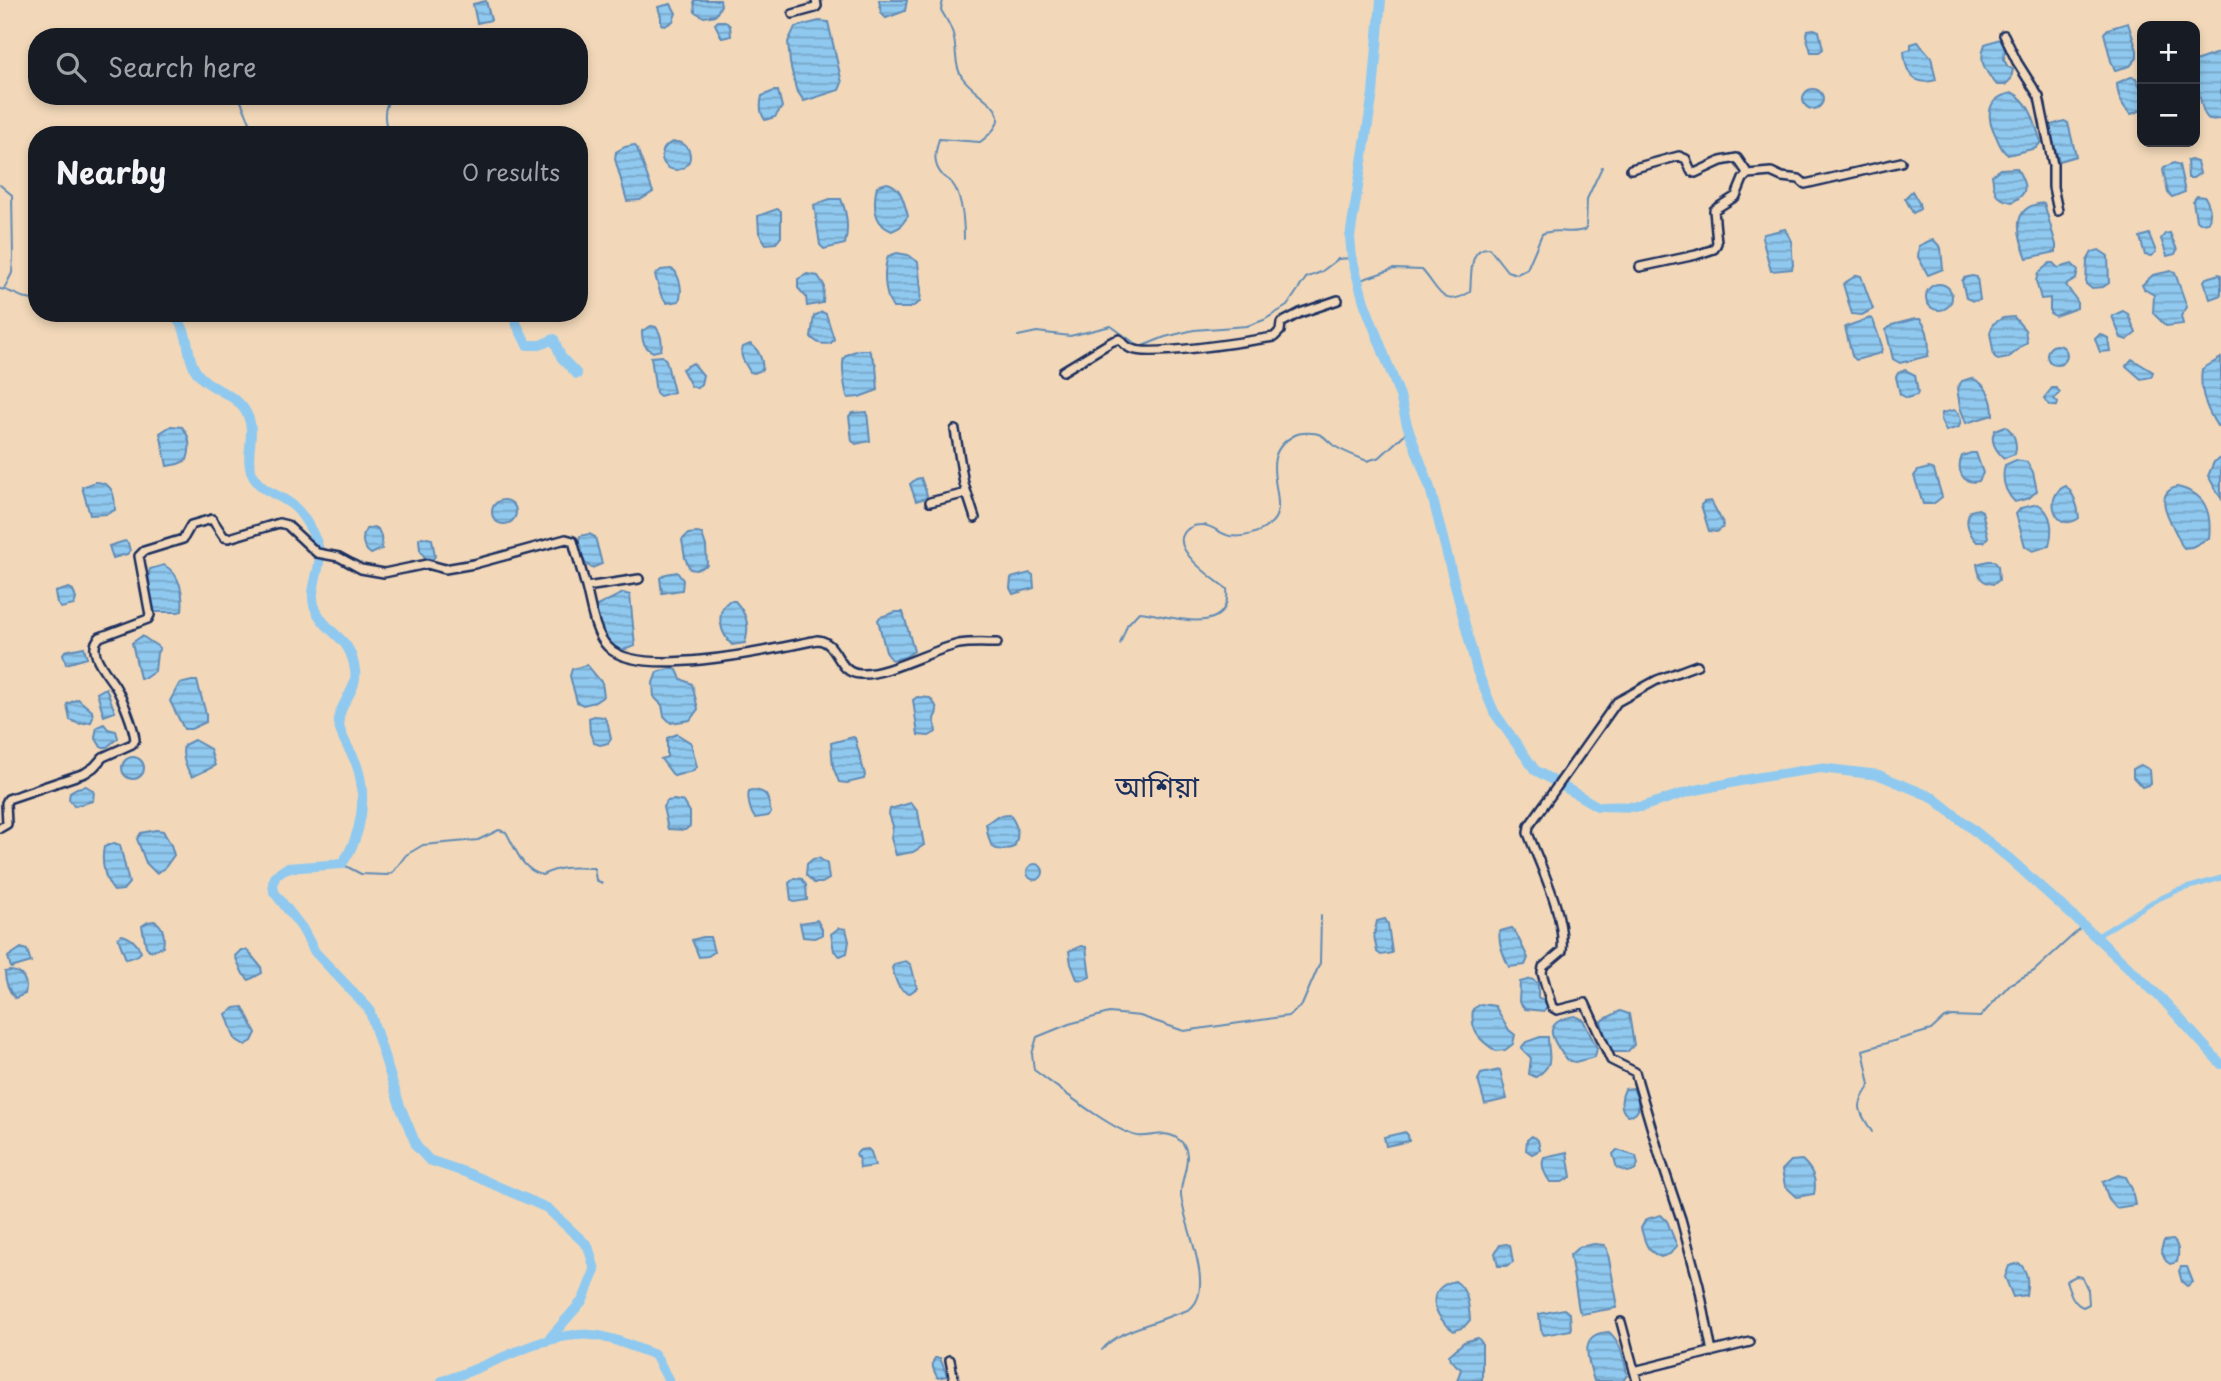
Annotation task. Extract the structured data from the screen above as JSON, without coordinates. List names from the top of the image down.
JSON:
{
  "districts": ["আশিয়া"],
  "page": {
    "map_buttons": ["+", "−"],
    "search": "Search here",
    "heading": ["Nearby", "0 results"]
  }
}
